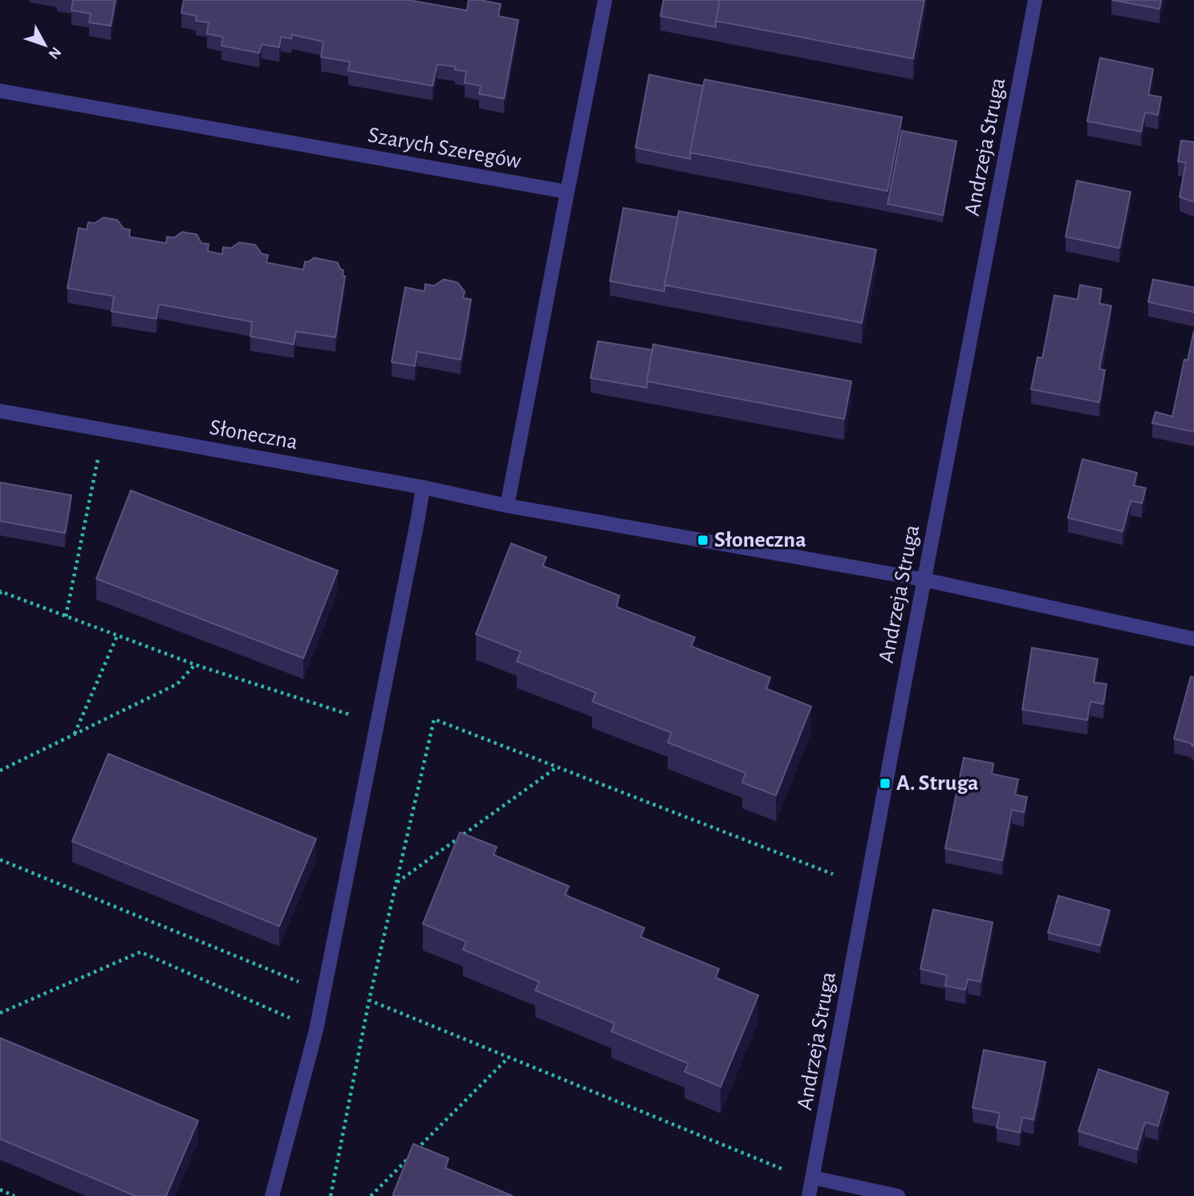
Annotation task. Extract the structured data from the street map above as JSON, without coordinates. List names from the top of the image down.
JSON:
{
  "streets": {
    "street": ["Andrzeja Struga", "Szarych Szeregów", "Słoneczna"]
  },
  "crossings": [
    ["Andrzeja Struga", "Słoneczna"]
  ],
  "places": {
    "transit": ["Słoneczna", "A. Struga"]
  },
  "north": "bottom right"
}
